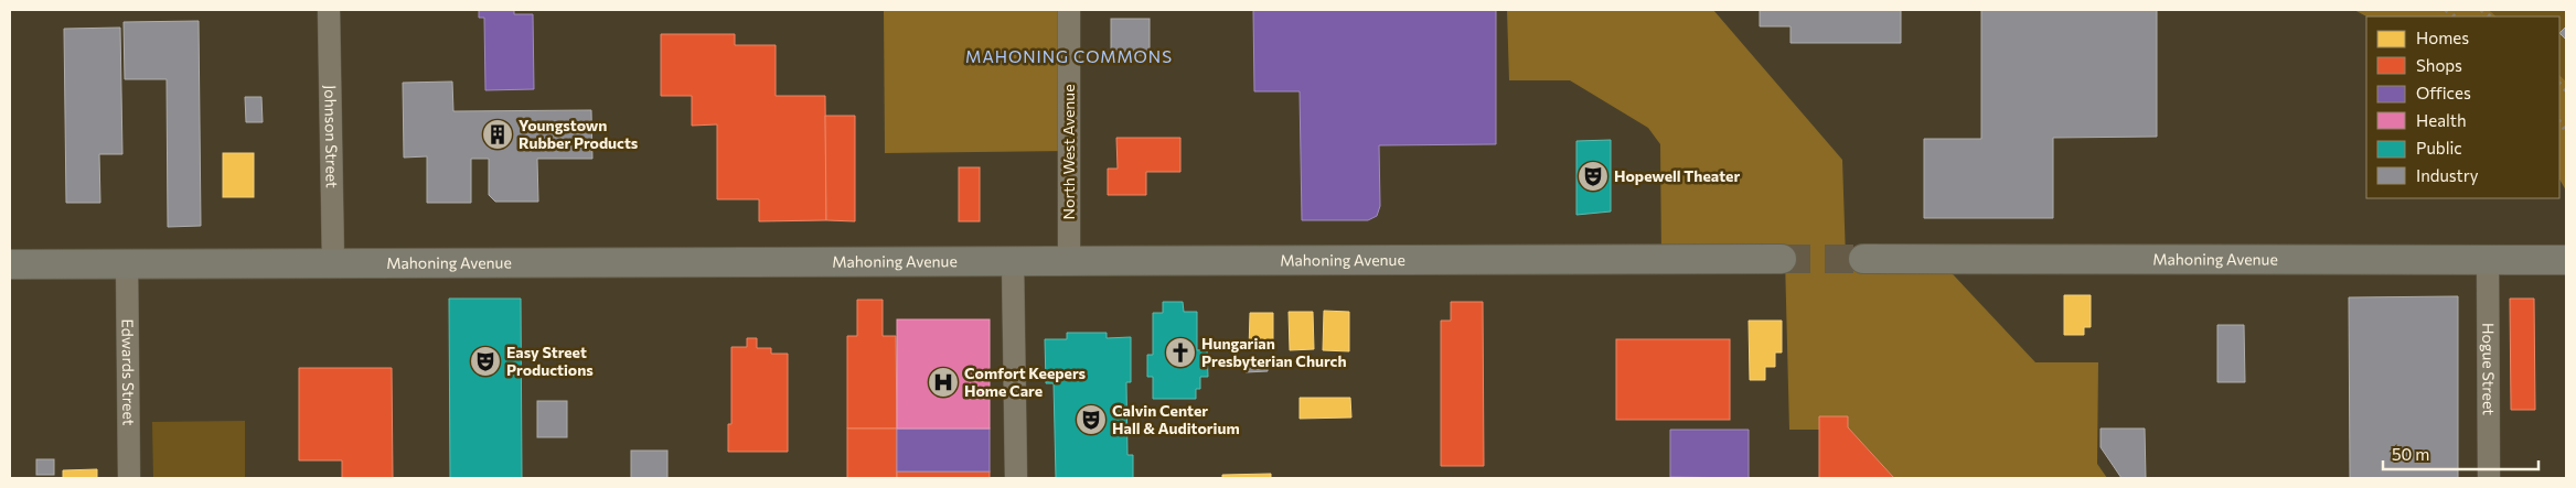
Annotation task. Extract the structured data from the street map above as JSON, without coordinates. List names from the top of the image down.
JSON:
{
  "streets": {
    "main road": ["Mahoning Avenue"],
    "street": [
      "Johnson Street",
      "North West Avenue",
      "Hogue Street",
      "Edwards Street"
    ]
  },
  "crossings": [
    ["Johnson Street", "Mahoning Avenue"],
    ["North West Avenue", "Mahoning Avenue"],
    ["Mahoning Avenue", "Hogue Street"],
    ["Mahoning Avenue", "Edwards Street"]
  ],
  "districts": ["MAHONING COMMONS"],
  "places": {
    "building": ["Youngstown Rubber Products"],
    "theatre": ["Hopewell Theater", "Easy Street Productions", "Calvin Center Hall & Auditorium"],
    "church": ["Hungarian Presbyterian Church"],
    "hospital": ["Comfort Keepers Home Care"]
  },
  "legend": [
    "Homes",
    "Shops",
    "Offices",
    "Health",
    "Public",
    "Industry"
  ],
  "scale_bar": "50 m"
}
